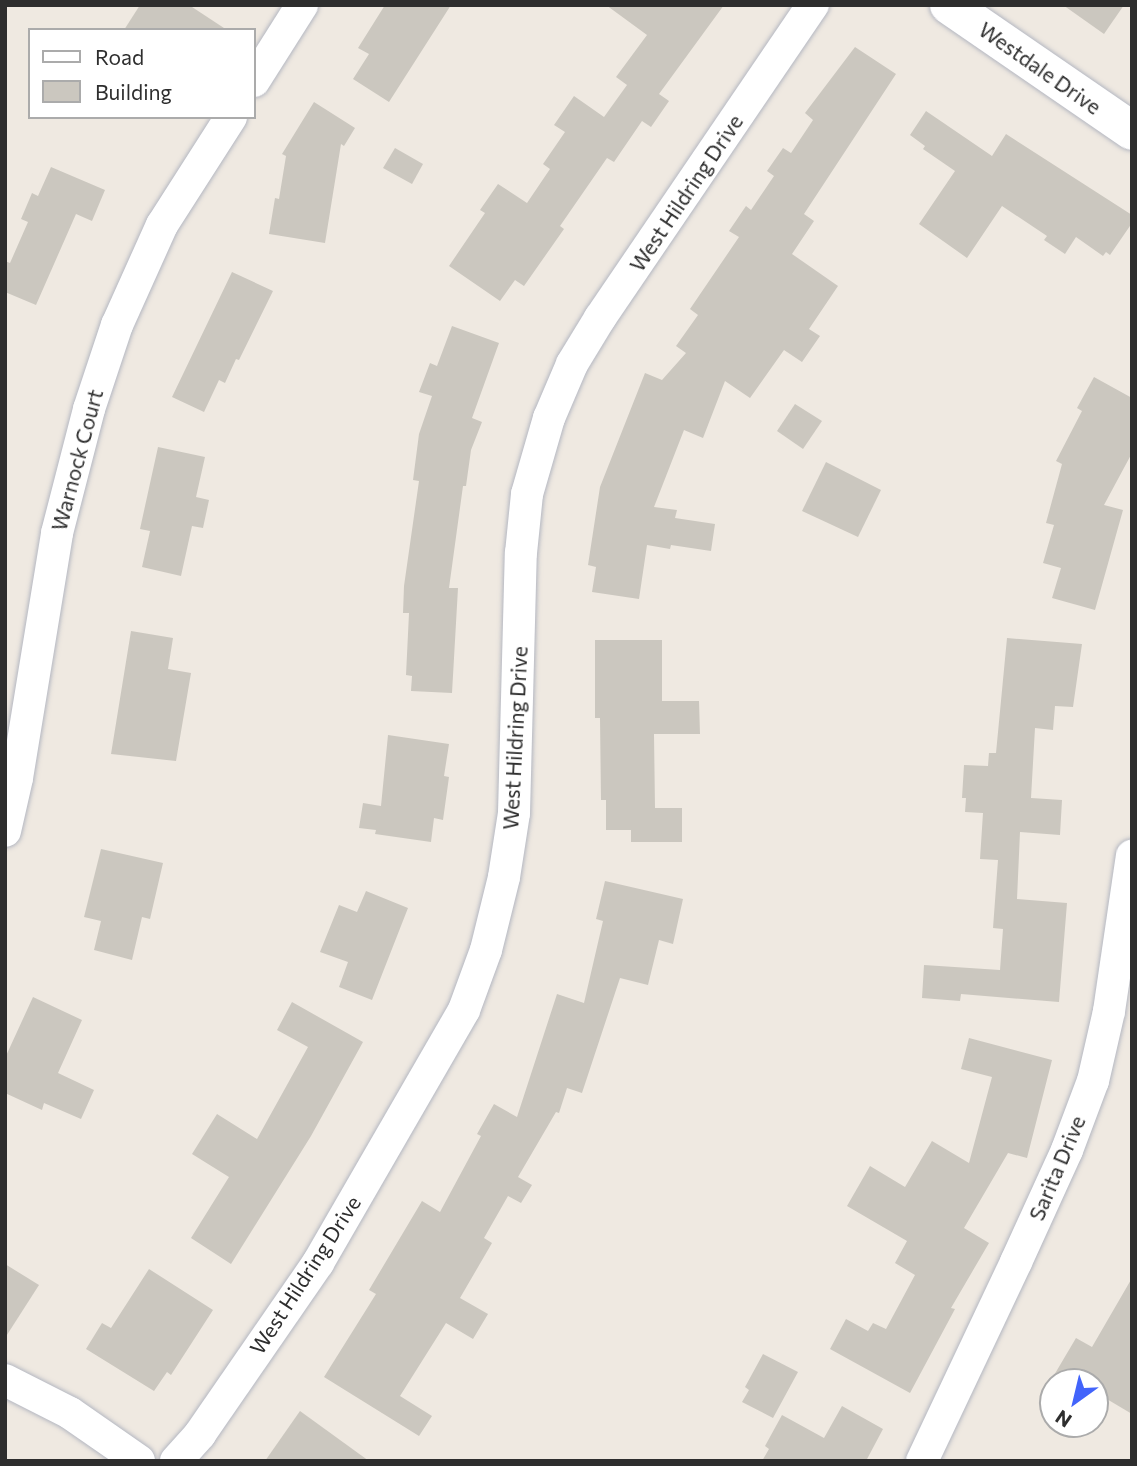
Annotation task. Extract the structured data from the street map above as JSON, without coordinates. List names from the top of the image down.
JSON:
{
  "streets": {
    "street": [
      "Westdale Drive",
      "West Hildring Drive",
      "Warnock Court",
      "Sarita Drive"
    ]
  },
  "legend": ["Road", "Building"],
  "north": "bottom left"
}
